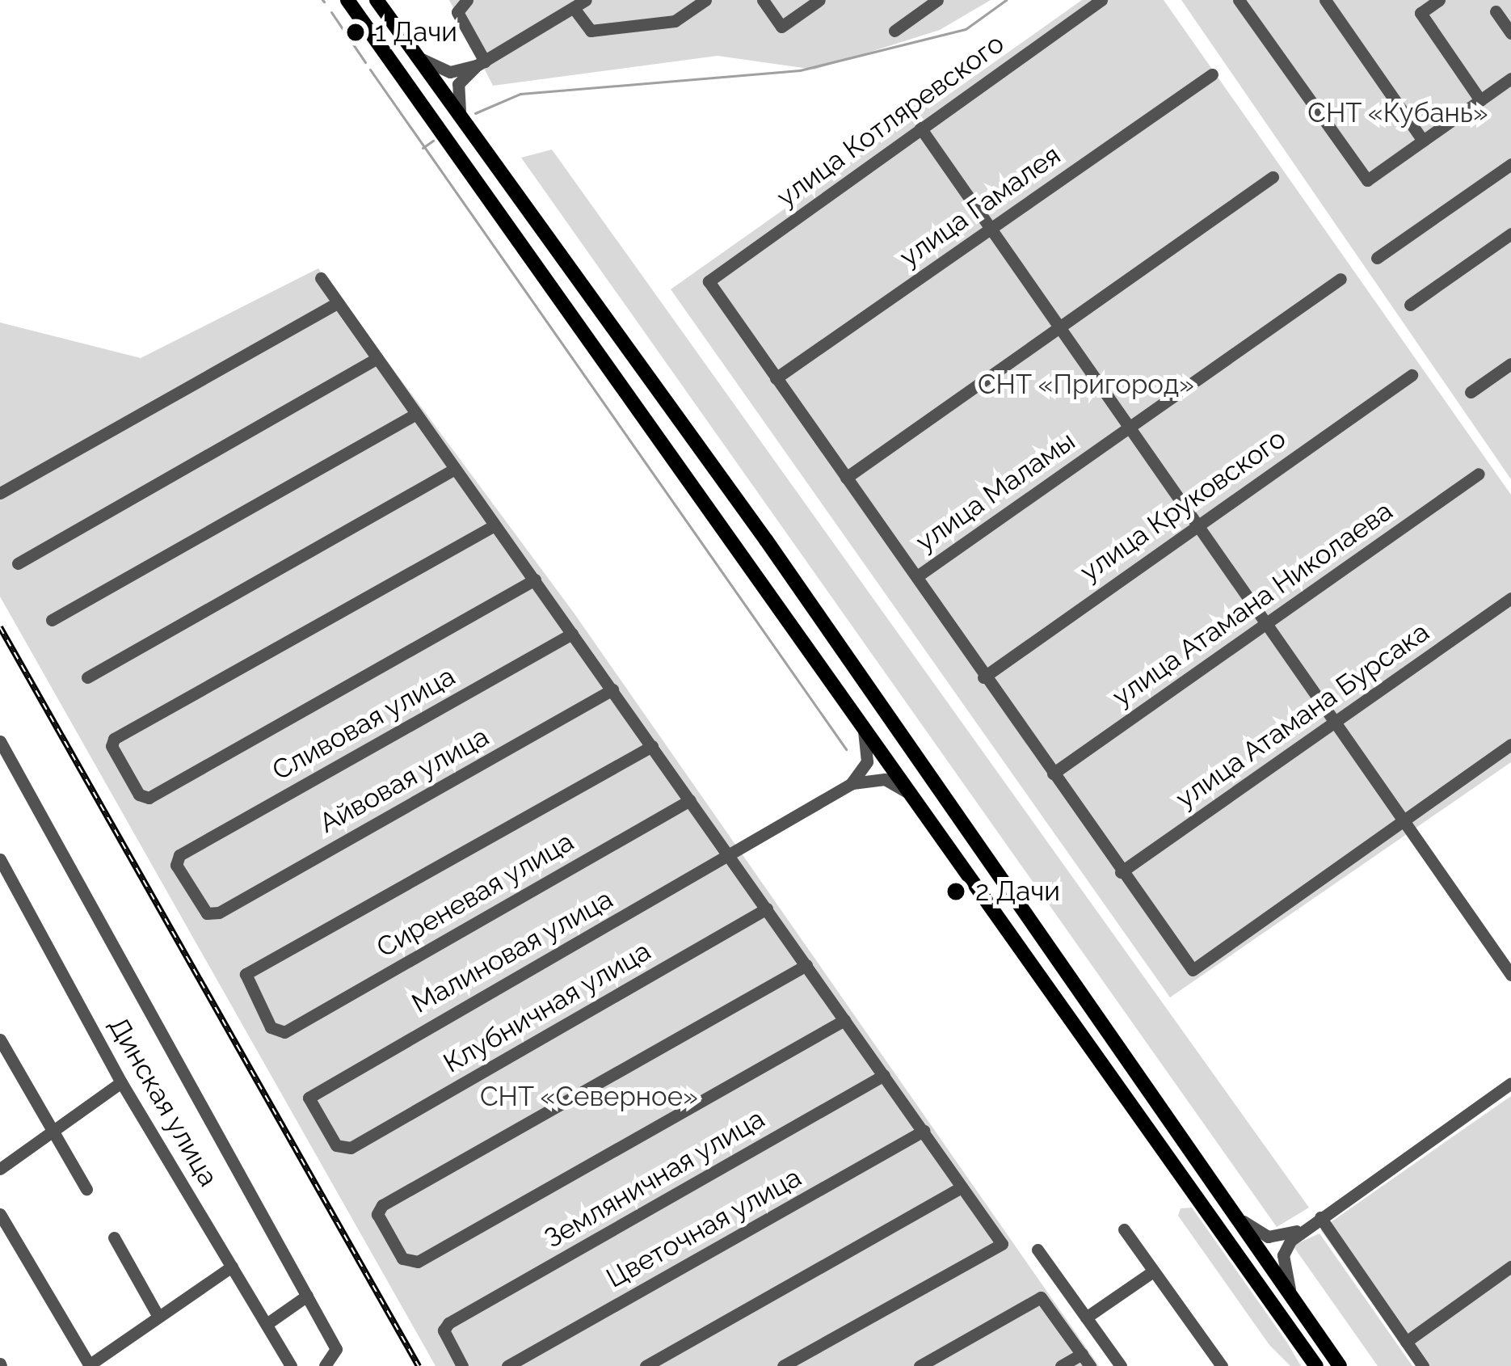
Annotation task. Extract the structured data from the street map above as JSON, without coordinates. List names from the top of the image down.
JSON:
{
  "streets": {
    "street": [
      "улица Котляревского",
      "улица Гамалея",
      "улица Маламы",
      "улица Круковского",
      "улица Атамана Николаева",
      "улица Атамана Бурсака",
      "Сливовая улица",
      "Айвовая улица",
      "Сиреневая улица",
      "Малиновая улица",
      "Клубничная улица",
      "Динская улица",
      "Земляничная улица",
      "Цветочная улица"
    ]
  },
  "crossings": [
    ["улица Котляревского", "улица Гамалея"],
    ["Сливовая улица", "Айвовая улица"],
    ["Малиновая улица", "Клубничная улица"]
  ],
  "parks": ["СНТ «Кубань»", "СНТ «Пригород»", "СНТ «Северное»"],
  "places": ["1 Дачи", "2 Дачи"]
}
